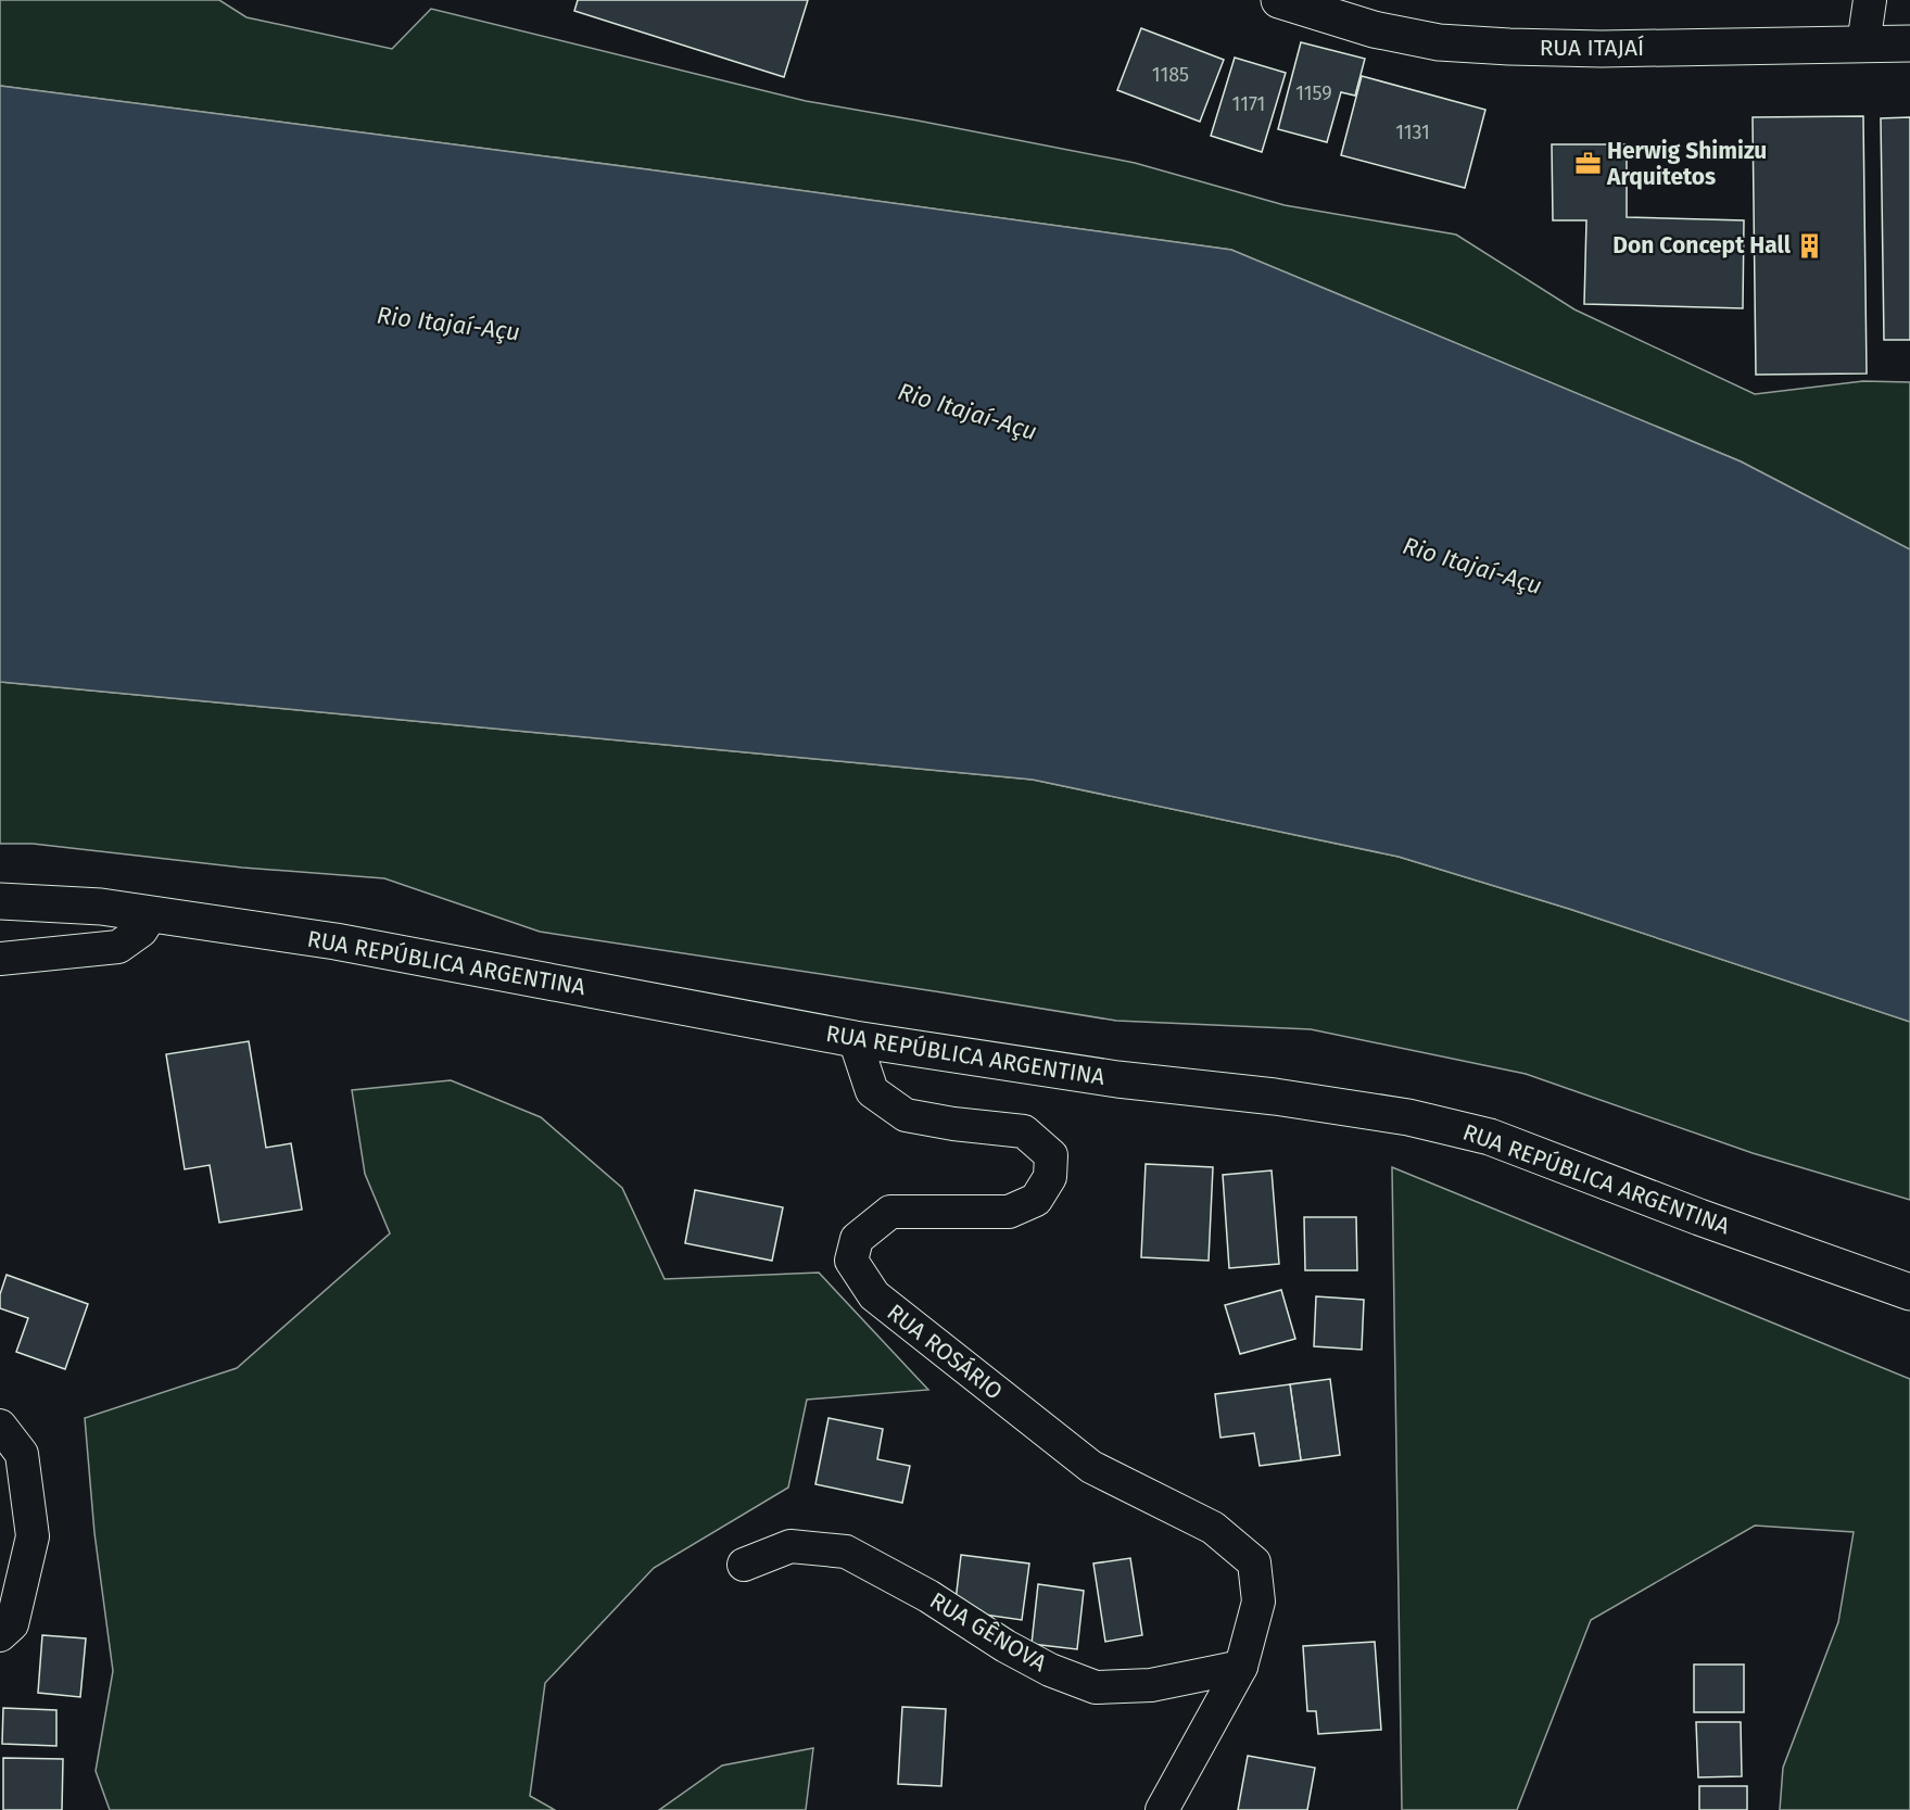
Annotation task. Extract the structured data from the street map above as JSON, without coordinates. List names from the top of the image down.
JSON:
{
  "streets": {
    "main road": ["RUA ITAJAÍ", "RUA REPÚBLICA ARGENTINA"],
    "street": ["RUA ROSÁRIO", "RUA GÊNOVA"]
  },
  "crossings": [
    ["RUA REPÚBLICA ARGENTINA", "RUA ROSÁRIO"],
    ["RUA ROSÁRIO", "RUA GÊNOVA"]
  ],
  "water": ["Rio Itajaí-Açu"],
  "places": {
    "office": ["Herwig Shimizu Arquitetos"],
    "building": ["Don Concept Hall"]
  },
  "house_numbers": [
    "1185",
    "1159",
    "1171",
    "1131"
  ]
}
